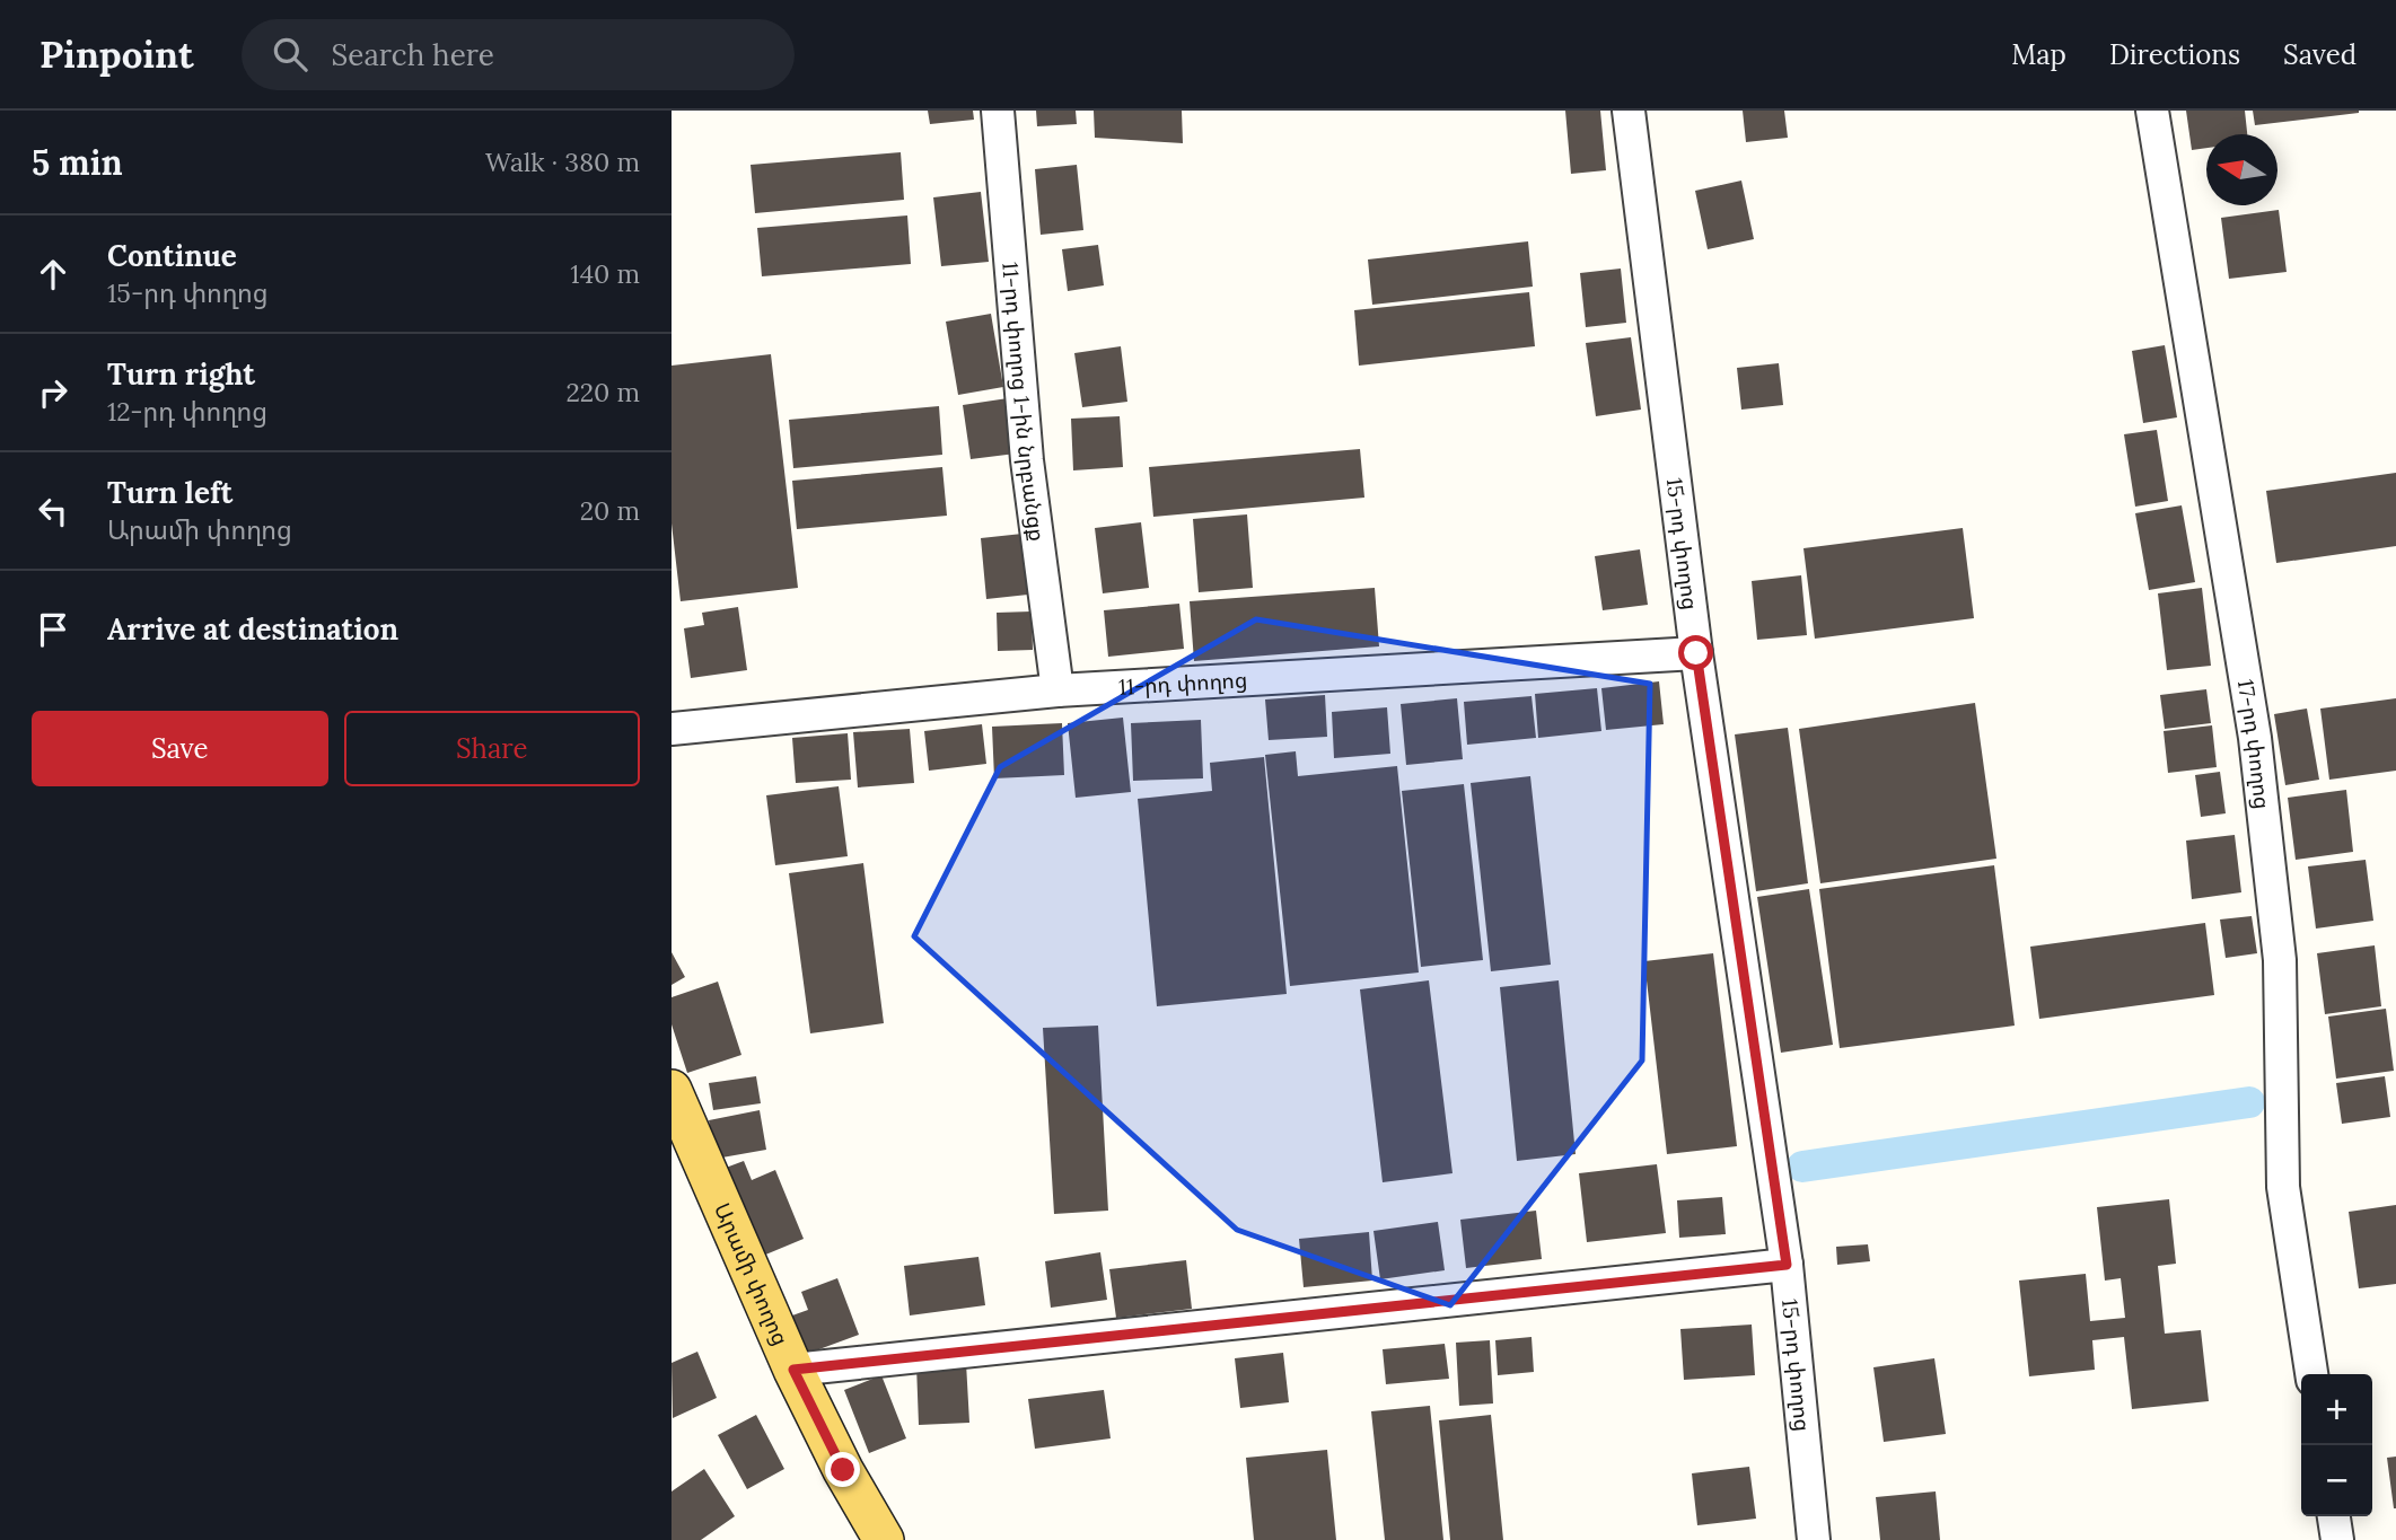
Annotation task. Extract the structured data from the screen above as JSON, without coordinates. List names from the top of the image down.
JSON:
{
  "streets": {
    "main road": ["Արամի փողոց"],
    "street": [
      "11-րդ փողոց 1-ին նրբանցք",
      "15-րդ փողոց",
      "11-րդ փողոց",
      "17-րդ փողոց"
    ]
  },
  "crossings": [
    ["11-րդ փողոց 1-ին նրբանցք", "11-րդ փողոց"],
    ["15-րդ փողոց", "11-րդ փողոց"]
  ],
  "north": "left",
  "page": {
    "header": "Pinpoint",
    "search": "Search here",
    "nav": ["Map", "Directions", "Saved"],
    "heading": ["5 min", "Walk · 380 m"],
    "list": [
      ["Continue", "15-րդ փողոց", "140 m"],
      ["Turn right", "12-րդ փողոց", "220 m"],
      ["Turn left", "Արամի փողոց", "20 m"],
      "Arrive at destination"
    ],
    "buttons": ["Save", "Share"],
    "map_buttons": ["+", "−"]
  }
}
